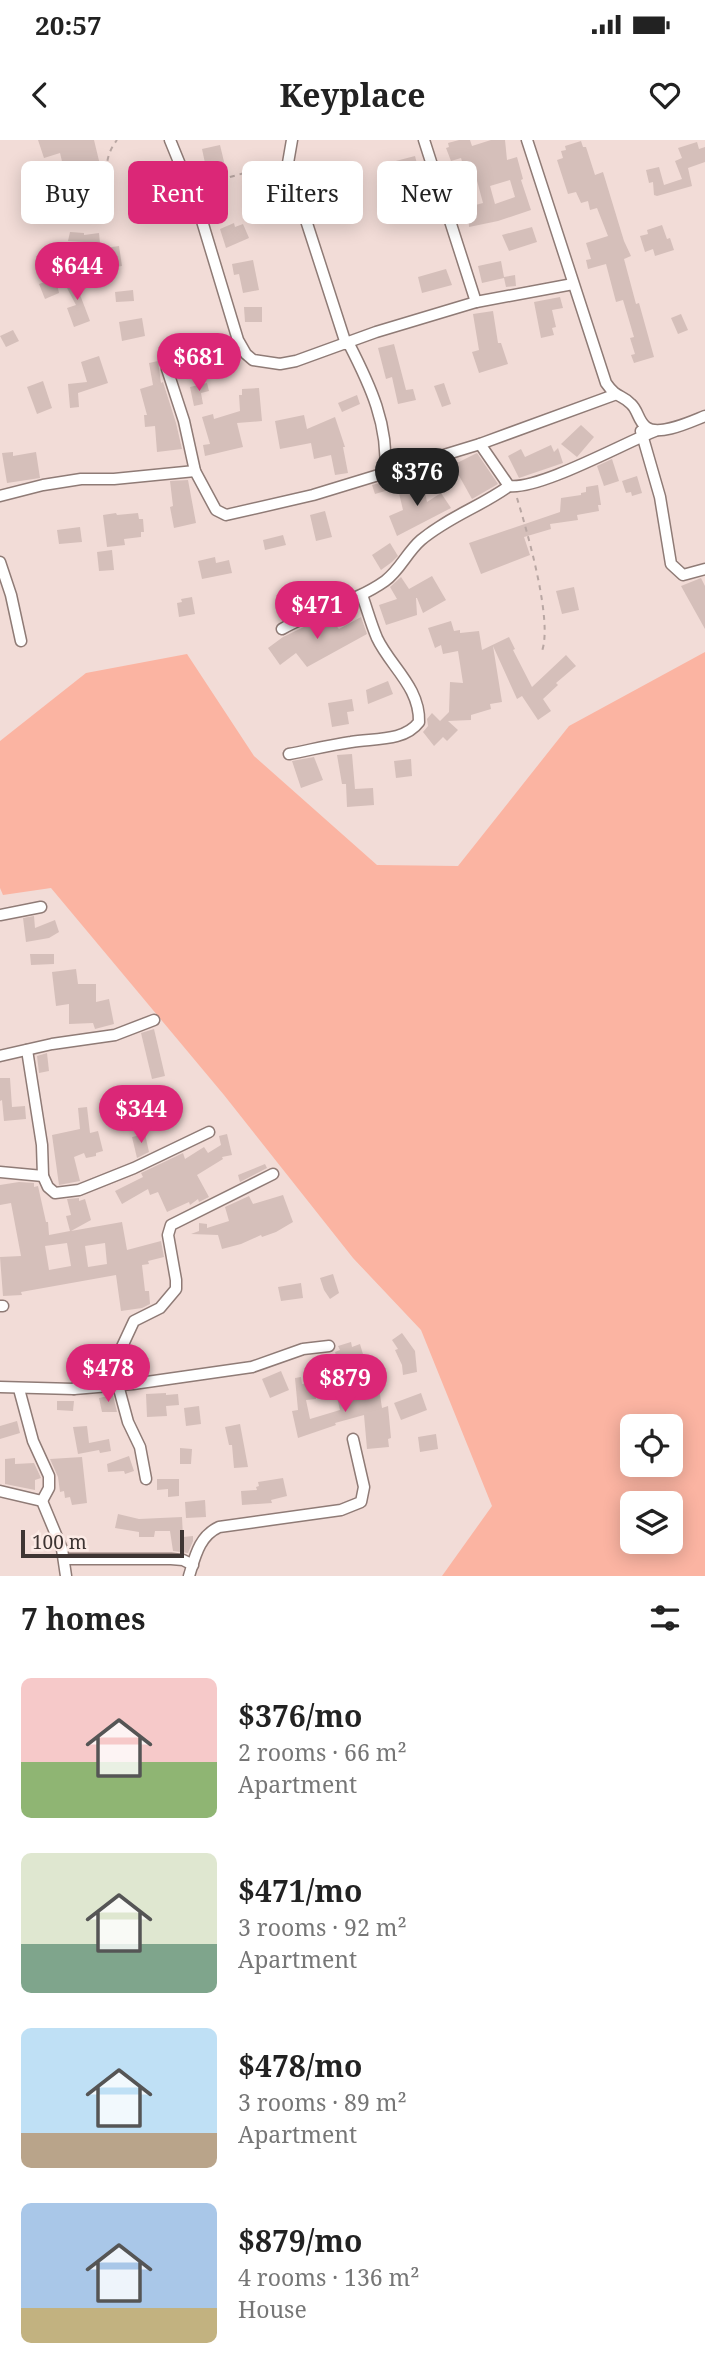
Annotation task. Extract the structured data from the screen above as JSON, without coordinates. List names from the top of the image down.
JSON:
{
  "scale_bar": "100 m",
  "page": {
    "status": "20:57",
    "header": "Keyplace",
    "chip": [
      "Buy",
      "Rent",
      "Filters",
      "New"
    ],
    "price": [
      "$644",
      "$681",
      "$376",
      "$471",
      "$344",
      "$478",
      "$879"
    ],
    "scale": "100 m",
    "heading": "7 homes",
    "list": [
      {
        "name": "$376/mo",
        "note": "2 rooms · 66 m² · Apartment"
      },
      {
        "name": "$471/mo",
        "note": "3 rooms · 92 m² · Apartment"
      },
      {
        "name": "$478/mo",
        "note": "3 rooms · 89 m² · Apartment"
      },
      {
        "name": "$879/mo",
        "note": "4 rooms · 136 m² · House"
      }
    ]
  }
}
